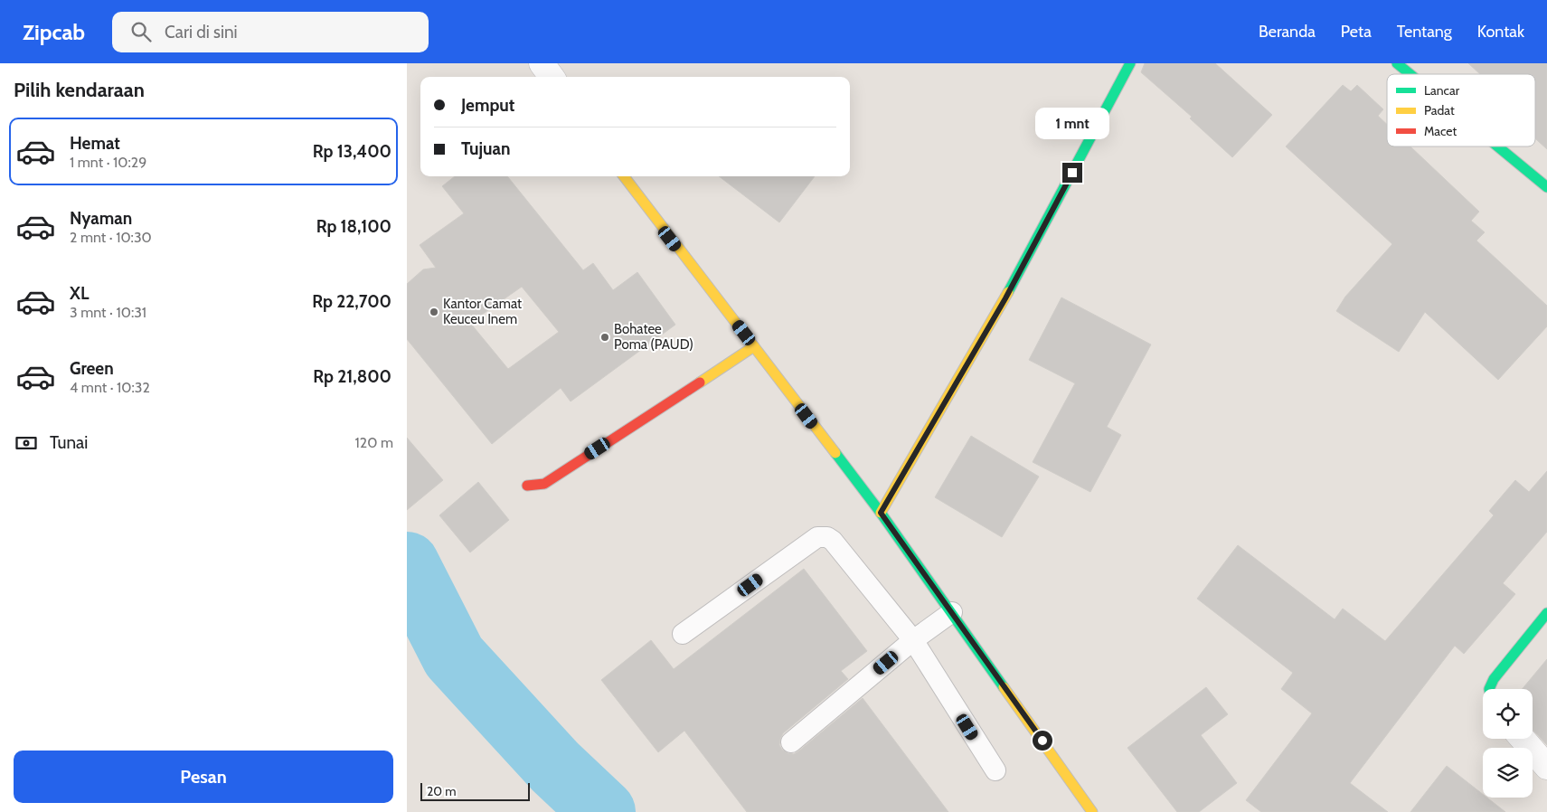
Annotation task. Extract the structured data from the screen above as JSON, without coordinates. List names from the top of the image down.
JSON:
{
  "places": ["Kantor Camat Keuceu Inem", "Bohatee Poma (PAUD)"],
  "legend": ["Lancar", "Padat", "Macet"],
  "scale_bar": "20 m",
  "page": {
    "header": "Zipcab",
    "search": "Cari di sini",
    "nav": [
      "Beranda",
      "Peta",
      "Tentang",
      "Kontak"
    ],
    "heading": "Pilih kendaraan",
    "banner": ["Jemput", "Tujuan"],
    "bubble": "1 mnt",
    "list": [
      {
        "name": "Hemat",
        "note": "1 mnt · 10:29",
        "value": "Rp 13,400"
      },
      {
        "name": "Nyaman",
        "note": "2 mnt · 10:30",
        "value": "Rp 18,100"
      },
      {
        "name": "XL",
        "note": "3 mnt · 10:31",
        "value": "Rp 22,700"
      },
      {
        "name": "Green",
        "note": "4 mnt · 10:32",
        "value": "Rp 21,800"
      }
    ],
    "pay": ["Tunai", "120 m"],
    "buttons": "Pesan",
    "scale": "20 m"
  }
}
